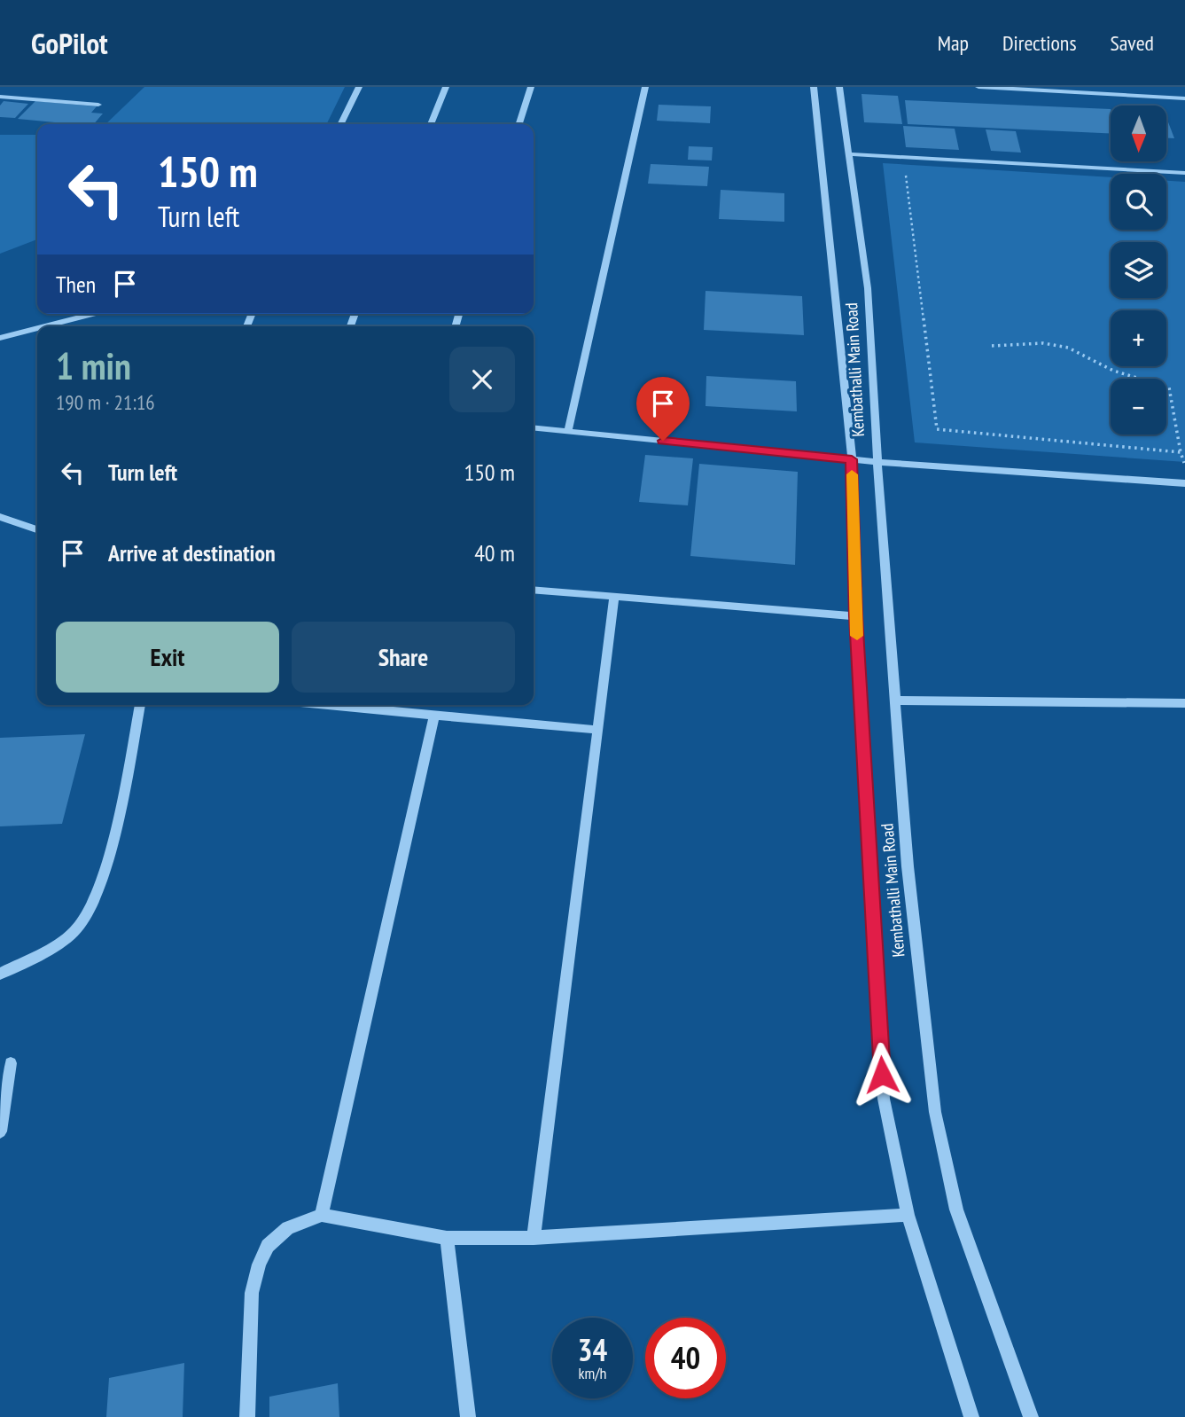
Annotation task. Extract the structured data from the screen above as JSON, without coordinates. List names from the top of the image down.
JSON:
{
  "streets": {
    "street": ["Kembathalli Main Road"]
  },
  "north": "bottom",
  "page": {
    "header": "GoPilot",
    "nav": ["Map", "Directions", "Saved"],
    "map_buttons": ["+", "−"],
    "turn": ["150 m", "Turn left"],
    "then": "Then",
    "heading": ["1 min", "190 m · 21:16"],
    "list": [
      {
        "name": "Turn left",
        "value": "150 m"
      },
      {
        "name": "Arrive at destination",
        "value": "40 m"
      }
    ],
    "buttons": ["Exit", "Share"],
    "speed": "34 km/h",
    "limit": "40"
  }
}
